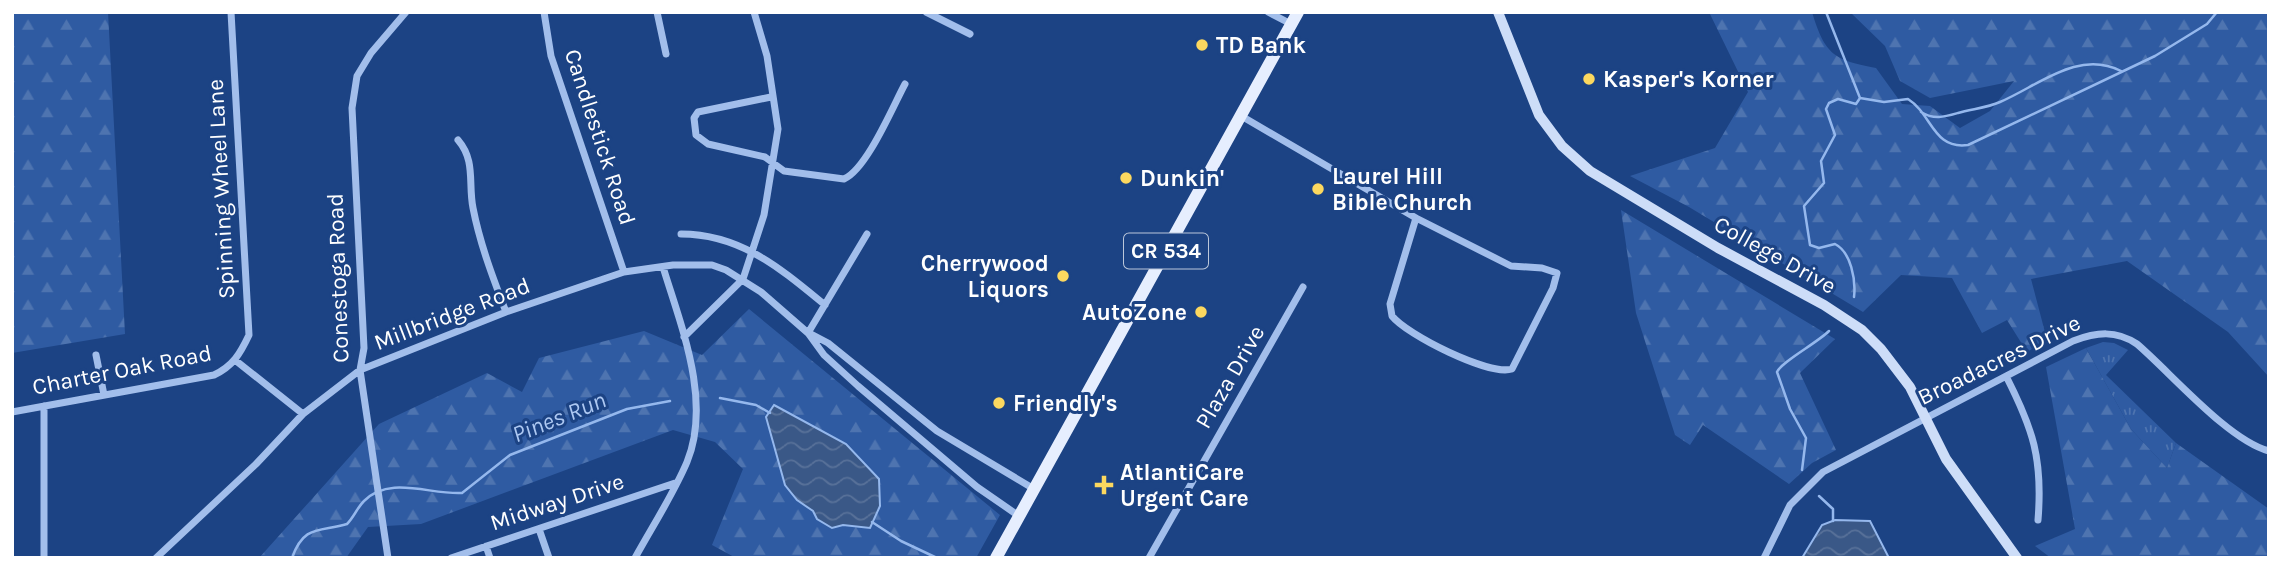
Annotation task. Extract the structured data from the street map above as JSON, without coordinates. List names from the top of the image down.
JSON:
{
  "streets": {
    "main road": ["CR 534", "College Drive"],
    "street": [
      "Candlestick Road",
      "Spinning Wheel Lane",
      "Conestoga Road",
      "Millbridge Road",
      "Broadacres Drive",
      "Charter Oak Road",
      "Plaza Drive",
      "Midway Drive"
    ]
  },
  "crossings": [
    ["Candlestick Road", "Millbridge Road"],
    ["Spinning Wheel Lane", "Charter Oak Road"],
    ["CR 534", "Millbridge Road"],
    ["College Drive", "Broadacres Drive"],
    ["Conestoga Road", "Millbridge Road"]
  ],
  "water": ["Pines Run"],
  "places": {
    "other": [
      "TD Bank",
      "Kasper's Korner",
      "Dunkin'",
      "Laurel Hill Bible Church",
      "Cherrywood Liquors",
      "AutoZone",
      "Friendly's"
    ],
    "health": ["AtlantiCare Urgent Care"]
  }
}
